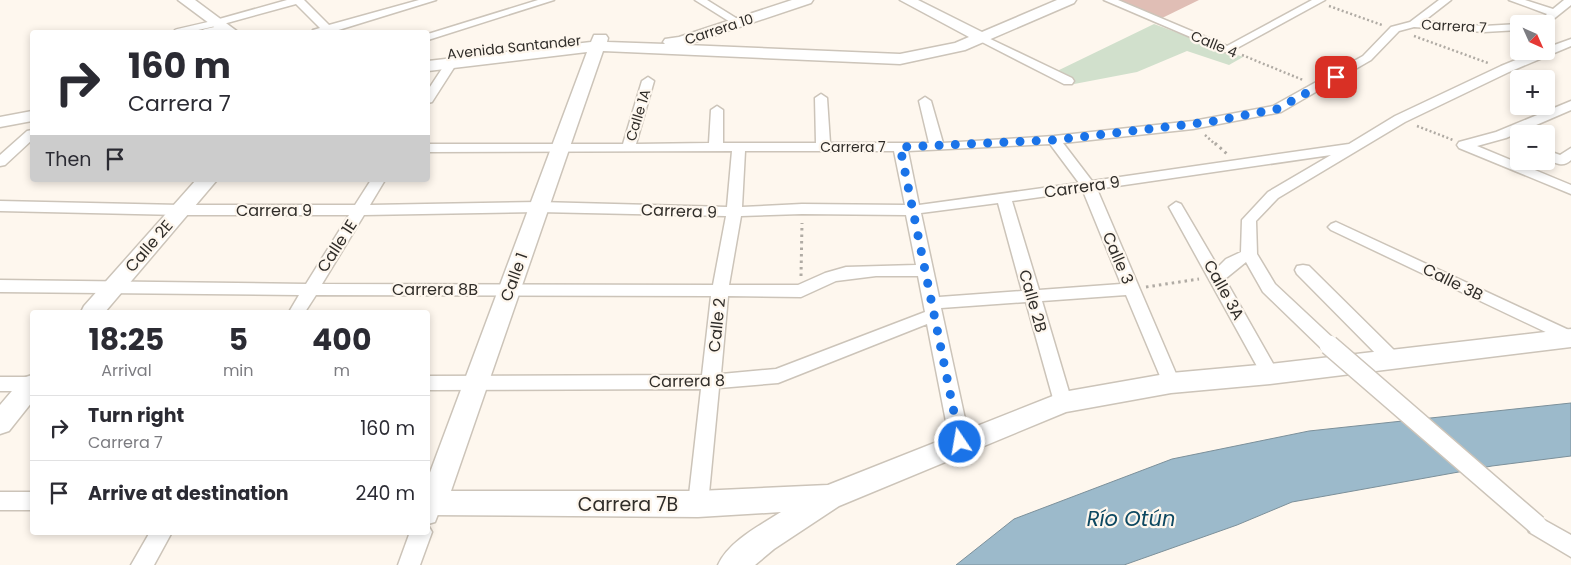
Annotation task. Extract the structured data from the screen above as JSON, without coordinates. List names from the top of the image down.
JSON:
{
  "streets": {
    "main road": [
      "Carrera 10",
      "Avenida Santander",
      "Calle 2E",
      "Calle 1",
      "Carrera 7B"
    ],
    "street": [
      "Carrera 7",
      "Calle 4",
      "Calle 1A",
      "Carrera 9",
      "Calle 1E",
      "Calle 3",
      "Calle 3B",
      "Carrera 8B",
      "Calle 3A",
      "Calle 2B",
      "Calle 2",
      "Carrera 8"
    ]
  },
  "crossings": [
    ["Carrera 7", "Calle 4"],
    ["Carrera 7", "Calle 1A"],
    ["Carrera 7", "Calle 3"],
    ["Carrera 7", "Calle 1"],
    ["Carrera 7", "Calle 2"],
    ["Carrera 10", "Avenida Santander"],
    ["Carrera 10", "Calle 1"],
    ["Avenida Santander", "Calle 1"],
    ["Carrera 9", "Calle 2E"],
    ["Carrera 9", "Calle 1E"],
    ["Carrera 9", "Calle 3"],
    ["Carrera 9", "Calle 1"],
    ["Carrera 9", "Calle 2B"],
    ["Carrera 9", "Calle 2"],
    ["Calle 2E", "Carrera 8B"],
    ["Calle 1E", "Carrera 8B"],
    ["Calle 3", "Carrera 8"],
    ["Calle 1", "Carrera 8B"],
    ["Calle 1", "Carrera 8"],
    ["Carrera 8B", "Calle 2"],
    ["Calle 2B", "Carrera 8"],
    ["Calle 2", "Carrera 8"],
    ["Calle 2", "Carrera 7B"]
  ],
  "water": ["Río Otún"],
  "north": "bottom right",
  "page": {
    "map_buttons": ["+", "−"],
    "turn": ["160 m", "Carrera 7"],
    "then": "Then",
    "eta": [
      "18:25",
      "Arrival",
      "5",
      "min",
      "400",
      "m"
    ],
    "list": [
      {
        "name": "Turn right",
        "note": "Carrera 7",
        "value": "160 m"
      },
      {
        "name": "Arrive at destination",
        "value": "240 m"
      }
    ]
  }
}
